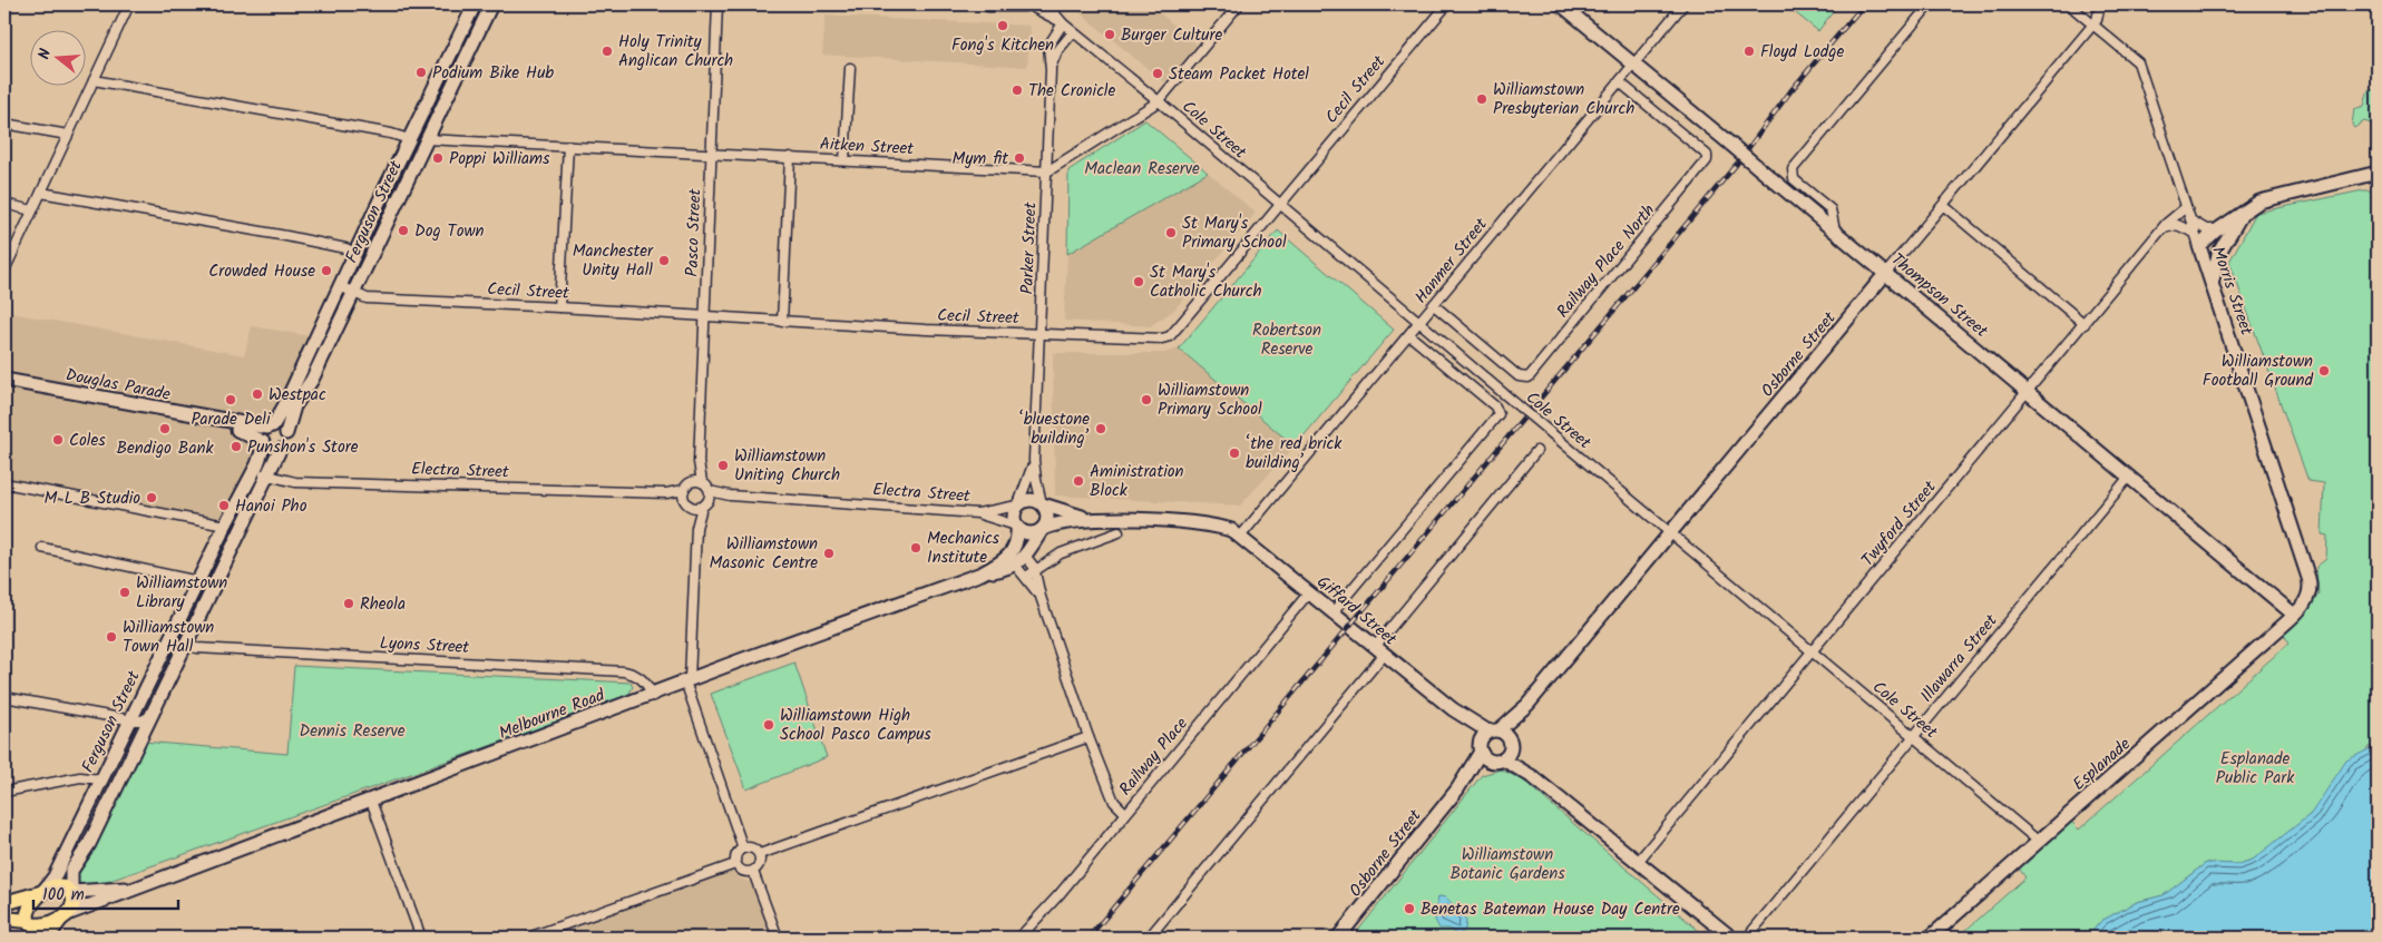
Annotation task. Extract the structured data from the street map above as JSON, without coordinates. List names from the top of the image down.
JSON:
{
  "streets": {
    "street": [
      "Cecil Street",
      "Cole Street",
      "Aitken Street",
      "Ferguson Street",
      "Pasco Street",
      "Parker Street",
      "Hanmer Street",
      "Railway Place North",
      "Morris Street",
      "Thompson Street",
      "Osborne Street",
      "Douglas Parade",
      "Electra Street",
      "Twyford Street",
      "Giffard Street",
      "Lyons Street",
      "Illawarra Street",
      "Melbourne Road",
      "Railway Place",
      "Esplanade"
    ]
  },
  "crossings": [
    ["Cecil Street", "Cole Street"],
    ["Cecil Street", "Ferguson Street"],
    ["Cecil Street", "Pasco Street"],
    ["Cecil Street", "Parker Street"],
    ["Cole Street", "Parker Street"],
    ["Cole Street", "Hanmer Street"],
    ["Cole Street", "Osborne Street"],
    ["Cole Street", "Twyford Street"],
    ["Cole Street", "Illawarra Street"],
    ["Cole Street", "Esplanade"],
    ["Aitken Street", "Ferguson Street"],
    ["Aitken Street", "Pasco Street"],
    ["Aitken Street", "Parker Street"],
    ["Ferguson Street", "Douglas Parade"],
    ["Ferguson Street", "Electra Street"],
    ["Ferguson Street", "Lyons Street"],
    ["Ferguson Street", "Melbourne Road"],
    ["Parker Street", "Electra Street"],
    ["Hanmer Street", "Railway Place North"],
    ["Hanmer Street", "Thompson Street"],
    ["Hanmer Street", "Giffard Street"],
    ["Morris Street", "Thompson Street"],
    ["Morris Street", "Osborne Street"],
    ["Morris Street", "Twyford Street"],
    ["Morris Street", "Esplanade"],
    ["Thompson Street", "Osborne Street"],
    ["Thompson Street", "Twyford Street"],
    ["Thompson Street", "Illawarra Street"],
    ["Thompson Street", "Esplanade"],
    ["Osborne Street", "Giffard Street"],
    ["Twyford Street", "Giffard Street"],
    ["Giffard Street", "Railway Place"],
    ["Lyons Street", "Melbourne Road"]
  ],
  "parks": [
    "Maclean Reserve",
    "Robertson Reserve",
    "Dennis Reserve",
    "Esplanade Public Park",
    "Williamstown Botanic Gardens"
  ],
  "places": [
    "Fong's Kitchen",
    "Burger Culture",
    "Holy Trinity Anglican Church",
    "Floyd Lodge",
    "Podium Bike Hub",
    "Steam Packet Hotel",
    "The Cronicle",
    "Williamstown Presbyterian Church",
    "Poppi Williams",
    "Mym fit",
    "Dog Town",
    "St Mary's Primary School",
    "Manchester Unity Hall",
    "Crowded House",
    "St Mary's Catholic Church",
    "Williamstown Football Ground",
    "Westpac",
    "Parade Deli",
    "Williamstown Primary School",
    "Bendigo Bank",
    "‘bluestone building’",
    "Coles",
    "Punshon's Store",
    "‘the red brick building’",
    "Williamstown Uniting Church",
    "Aministration Block",
    "M L B Studio",
    "Hanoi Pho",
    "Mechanics Institute",
    "Williamstown Masonic Centre",
    "Williamstown Library",
    "Rheola",
    "Williamstown Town Hall",
    "Williamstown High School Pasco Campus",
    "Benetas Bateman House Day Centre"
  ],
  "scale_bar": "100 m",
  "north": "left"
}
